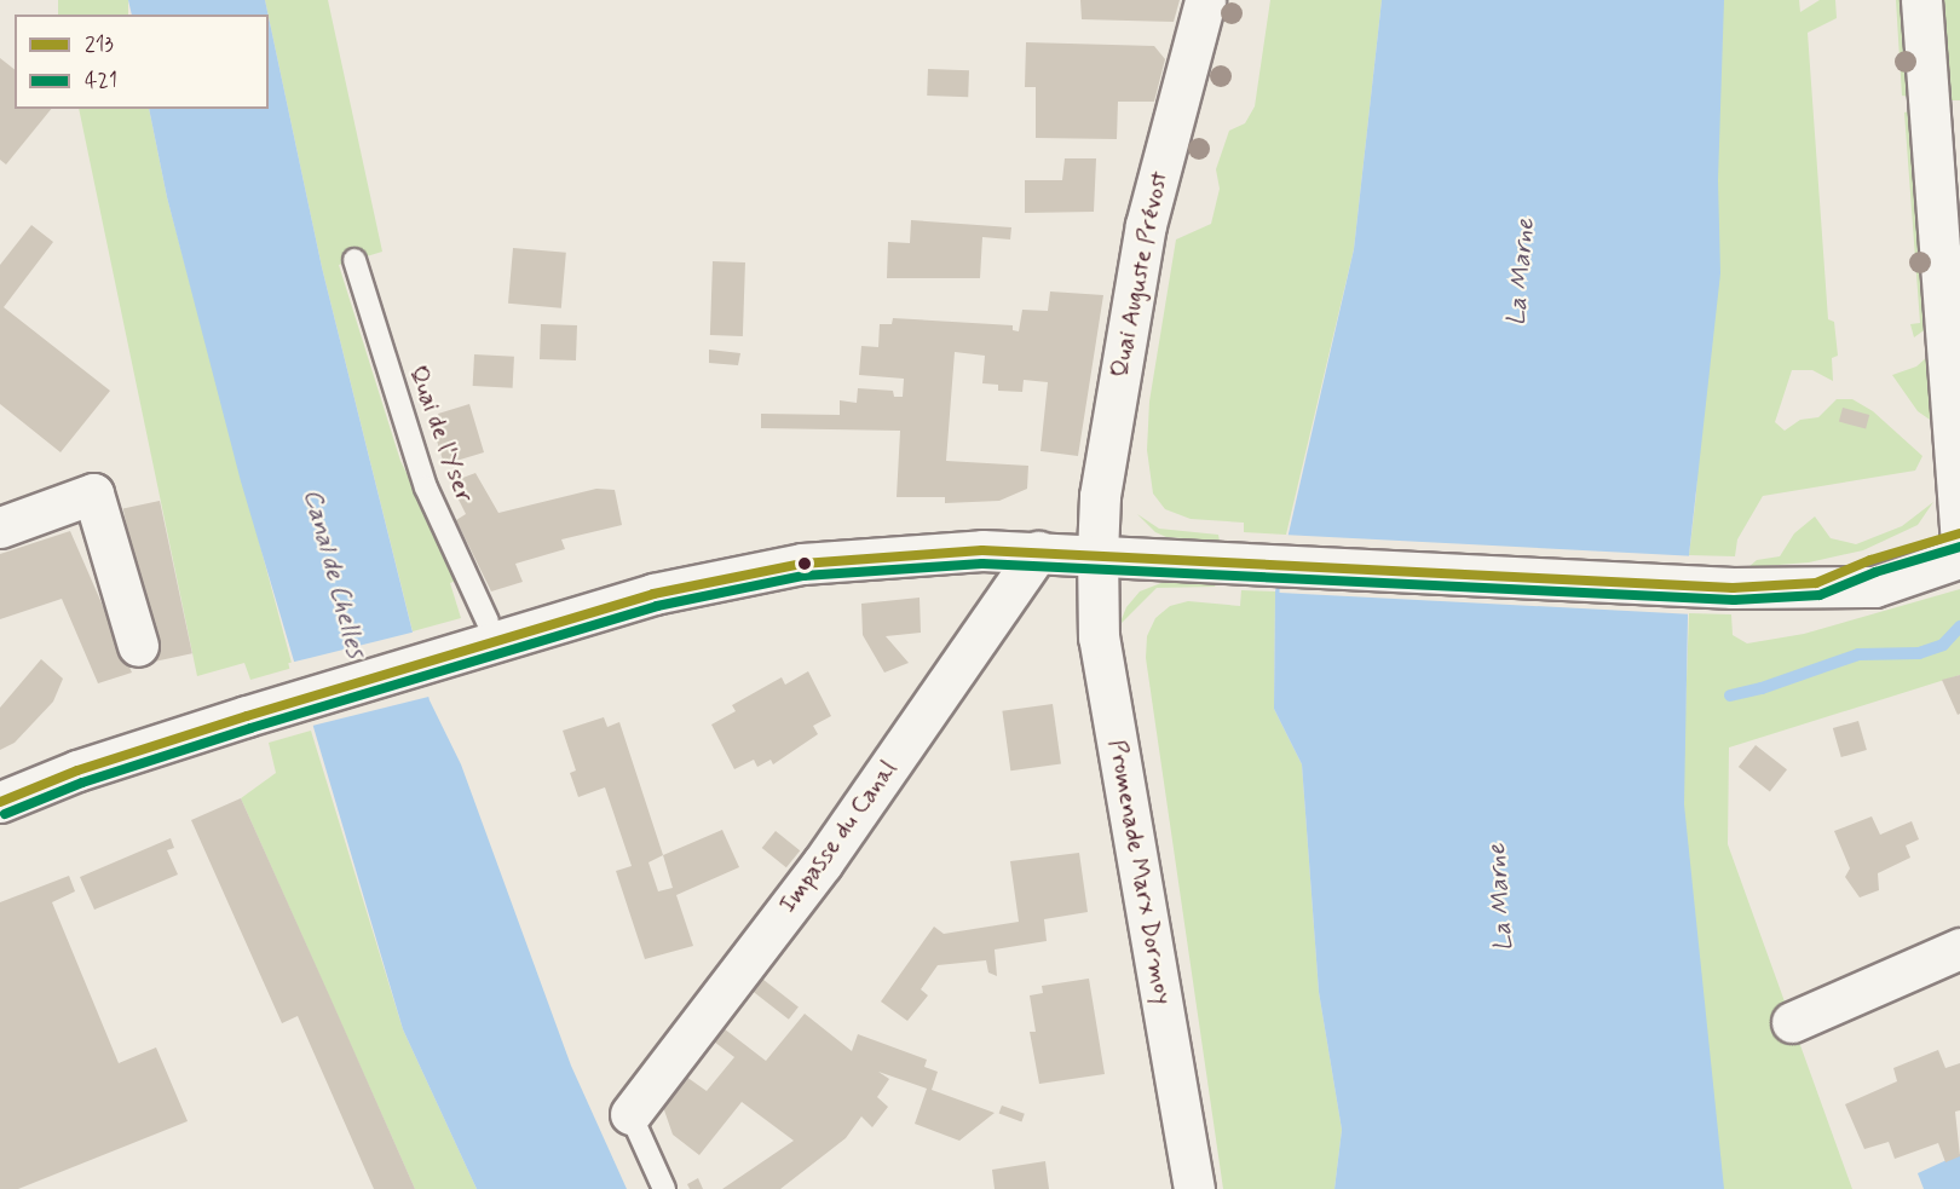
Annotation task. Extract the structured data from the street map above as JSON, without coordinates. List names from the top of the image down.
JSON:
{
  "streets": {
    "street": ["Quai Auguste Prévost", "Impasse du Canal", "Promenade Marx Dormoy"],
    "lane": ["Quai de l'Yser"]
  },
  "crossings": [
    ["Quai Auguste Prévost", "Promenade Marx Dormoy"]
  ],
  "water": ["La Marne", "Canal de Chelles"],
  "lines": ["transit line 213", "transit line 421"],
  "legend": ["213", "421"]
}
